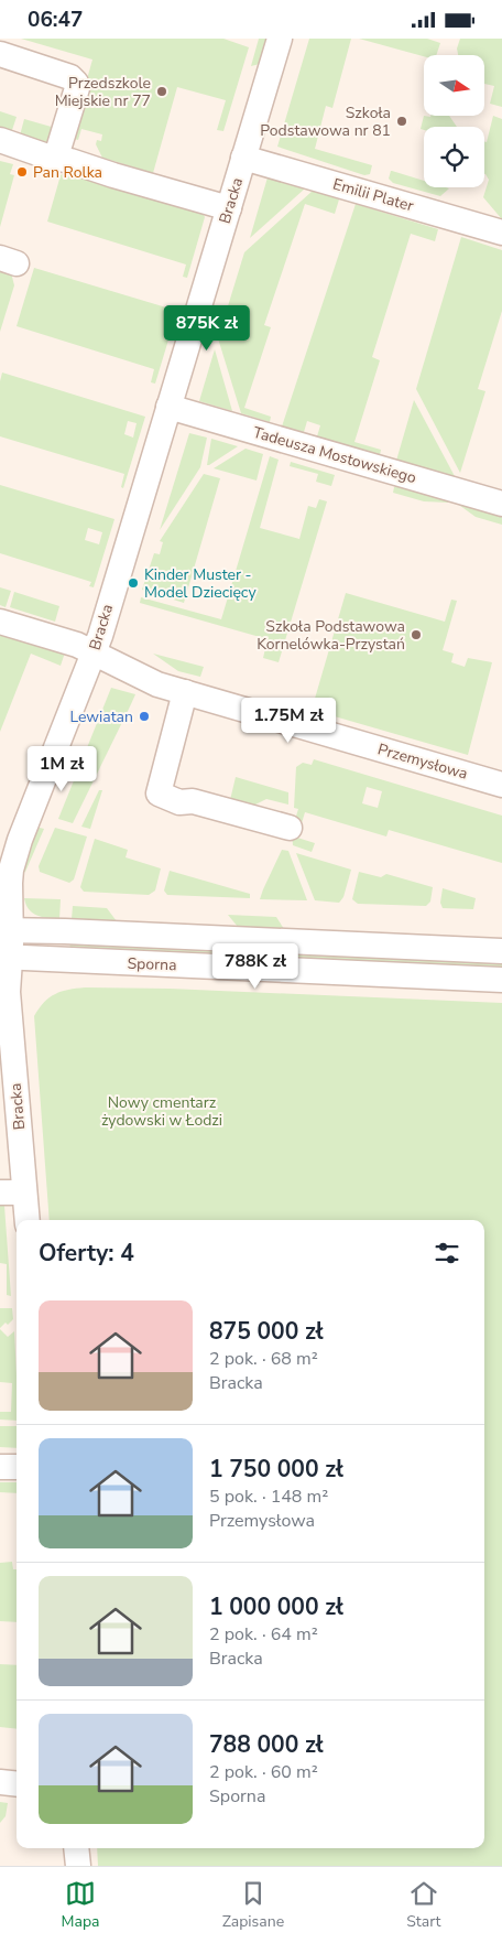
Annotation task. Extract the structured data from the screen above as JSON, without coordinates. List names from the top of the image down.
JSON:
{
  "streets": {
    "street": [
      "Emilii Plater",
      "Bracka",
      "Tadeusza Mostowskiego",
      "Przemysłowa",
      "Sporna"
    ]
  },
  "crossings": [
    ["Emilii Plater", "Bracka"],
    ["Bracka", "Tadeusza Mostowskiego"],
    ["Bracka", "Przemysłowa"],
    ["Bracka", "Sporna"]
  ],
  "parks": ["Nowy cmentarz żydowski w Łodzi"],
  "places": [
    "Przedszkole Miejskie nr 77",
    "Szkoła Podstawowa nr 81",
    "Pan Rolka",
    "Kinder Muster - Model Dziecięcy",
    "Szkoła Podstawowa Kornelówka-Przystań",
    "Lewiatan"
  ],
  "north": "right",
  "page": {
    "status": "06:47",
    "price": [
      "875K zł",
      "1.75M zł",
      "1M zł",
      "788K zł"
    ],
    "heading": "Oferty: 4",
    "list": [
      {
        "name": "875 000 zł",
        "note": "2 pok. · 68 m² · Bracka"
      },
      {
        "name": "1 750 000 zł",
        "note": "5 pok. · 148 m² · Przemysłowa"
      },
      {
        "name": "1 000 000 zł",
        "note": "2 pok. · 64 m² · Bracka"
      },
      {
        "name": "788 000 zł",
        "note": "2 pok. · 60 m² · Sporna"
      }
    ],
    "tabs": ["Mapa", "Zapisane", "Start"]
  }
}
